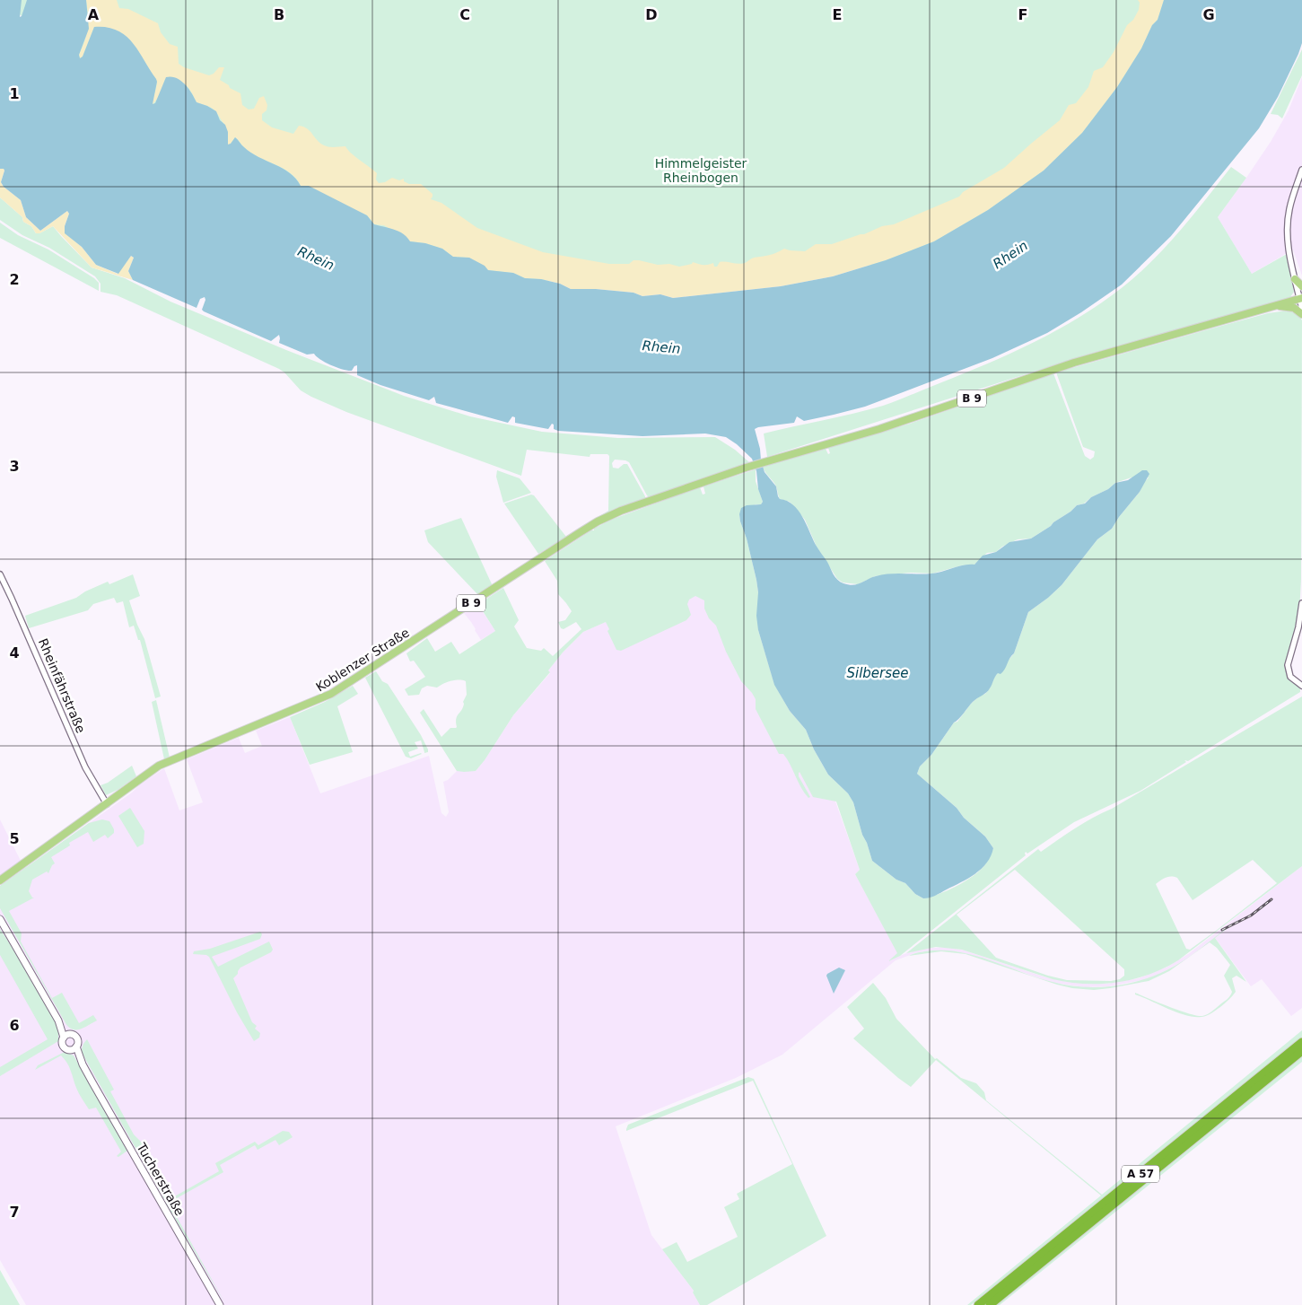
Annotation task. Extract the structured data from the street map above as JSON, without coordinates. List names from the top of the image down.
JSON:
{
  "streets": {
    "highway": ["A 57"],
    "main road": ["B 9", "Koblenzer Straße", "Tucherstraße"],
    "street": ["Rheinfährstraße"]
  },
  "crossings": [
    ["B 9", "Koblenzer Straße"],
    ["B 9", "Rheinfährstraße"],
    ["Koblenzer Straße", "Rheinfährstraße"]
  ],
  "water": ["Rhein", "Silbersee"],
  "parks": ["Himmelgeister Rheinbogen"],
  "grid": {
    "columns": [
      "A",
      "B",
      "C",
      "D",
      "E",
      "F",
      "G"
    ],
    "rows": [
      "1",
      "2",
      "3",
      "4",
      "5",
      "6",
      "7"
    ]
  }
}
